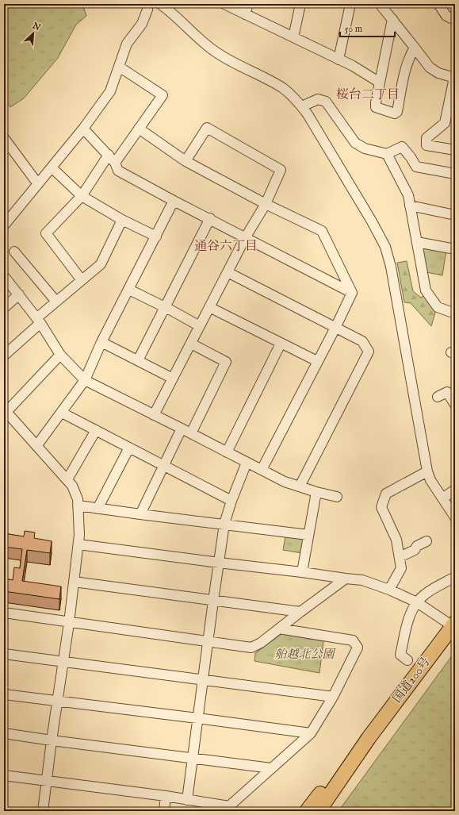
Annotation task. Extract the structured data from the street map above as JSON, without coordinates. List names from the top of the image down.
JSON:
{
  "streets": {
    "highway": ["国道200号"]
  },
  "districts": ["桜台二丁目", "通谷六丁目"],
  "parks": ["船越北公園"],
  "scale_bar": "50 m",
  "north": "top right"
}
